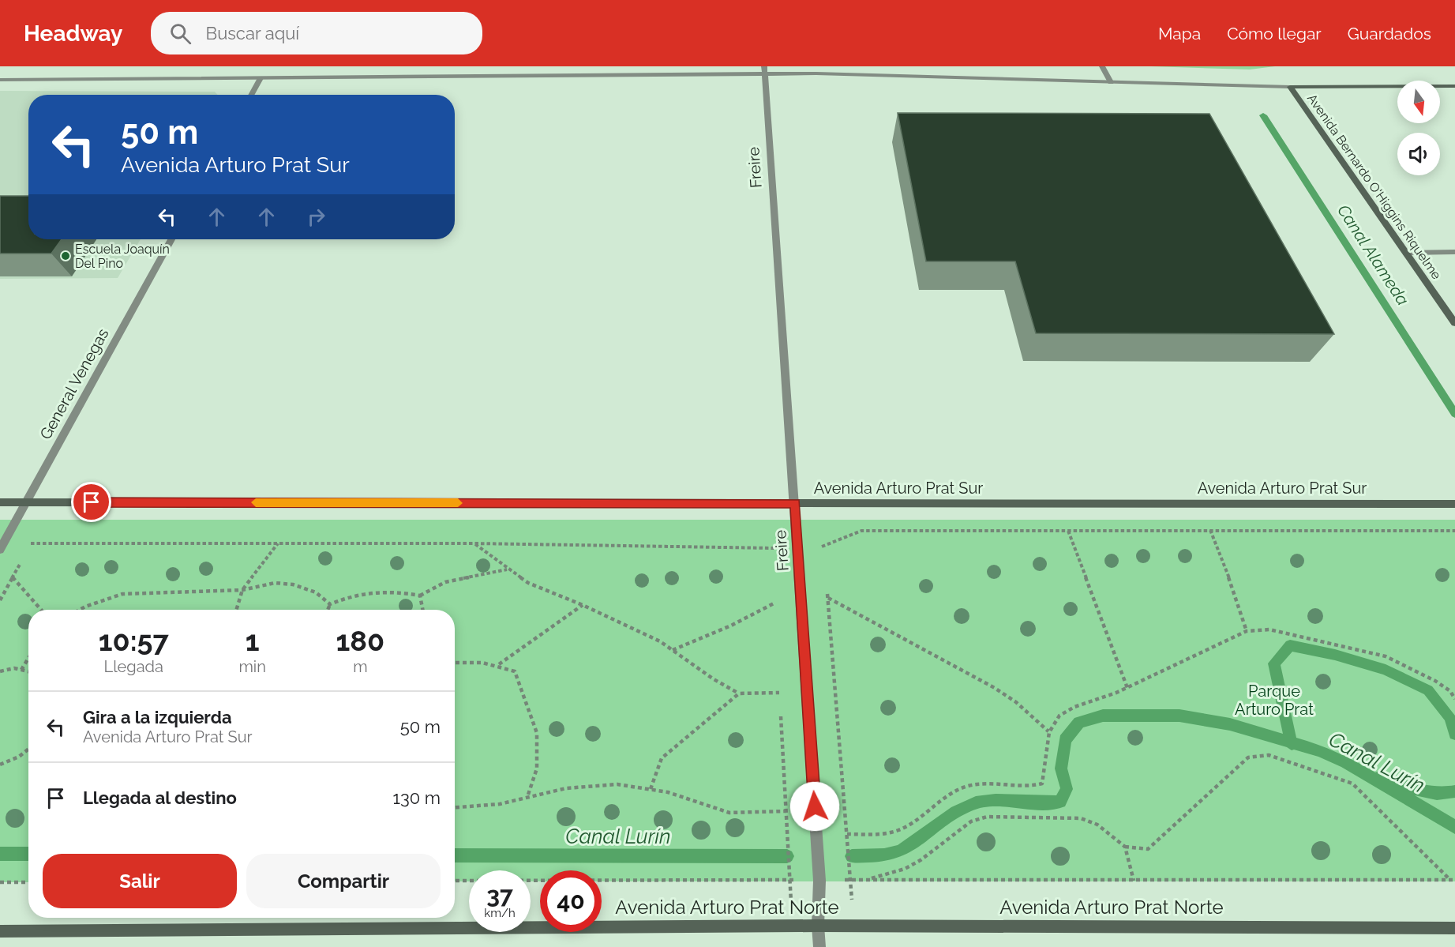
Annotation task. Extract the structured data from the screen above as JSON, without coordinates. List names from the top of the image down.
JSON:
{
  "streets": {
    "main road": ["Avenida Bernardo O'Higgins Riquelme", "Avenida Arturo Prat Sur", "Avenida Arturo Prat Norte"],
    "street": ["Freire", "General Venegas"]
  },
  "crossings": [
    ["Freire", "Avenida Arturo Prat Sur"],
    ["Freire", "Avenida Arturo Prat Norte"],
    ["General Venegas", "Avenida Arturo Prat Sur"]
  ],
  "water": ["Canal Alameda", "Canal Lurín"],
  "parks": ["Parque Arturo Prat"],
  "places": ["Escuela Joaquín Del Pino"],
  "north": "bottom",
  "page": {
    "header": "Headway",
    "search": "Buscar aquí",
    "nav": ["Mapa", "Cómo llegar", "Guardados"],
    "turn": ["50 m", "Avenida Arturo Prat Sur"],
    "eta": [
      "10:57",
      "Llegada",
      "1",
      "min",
      "180",
      "m"
    ],
    "list": [
      {
        "name": "Gira a la izquierda",
        "note": "Avenida Arturo Prat Sur",
        "value": "50 m"
      },
      {
        "name": "Llegada al destino",
        "value": "130 m"
      }
    ],
    "buttons": ["Salir", "Compartir"],
    "speed": "37 km/h",
    "limit": "40"
  }
}
